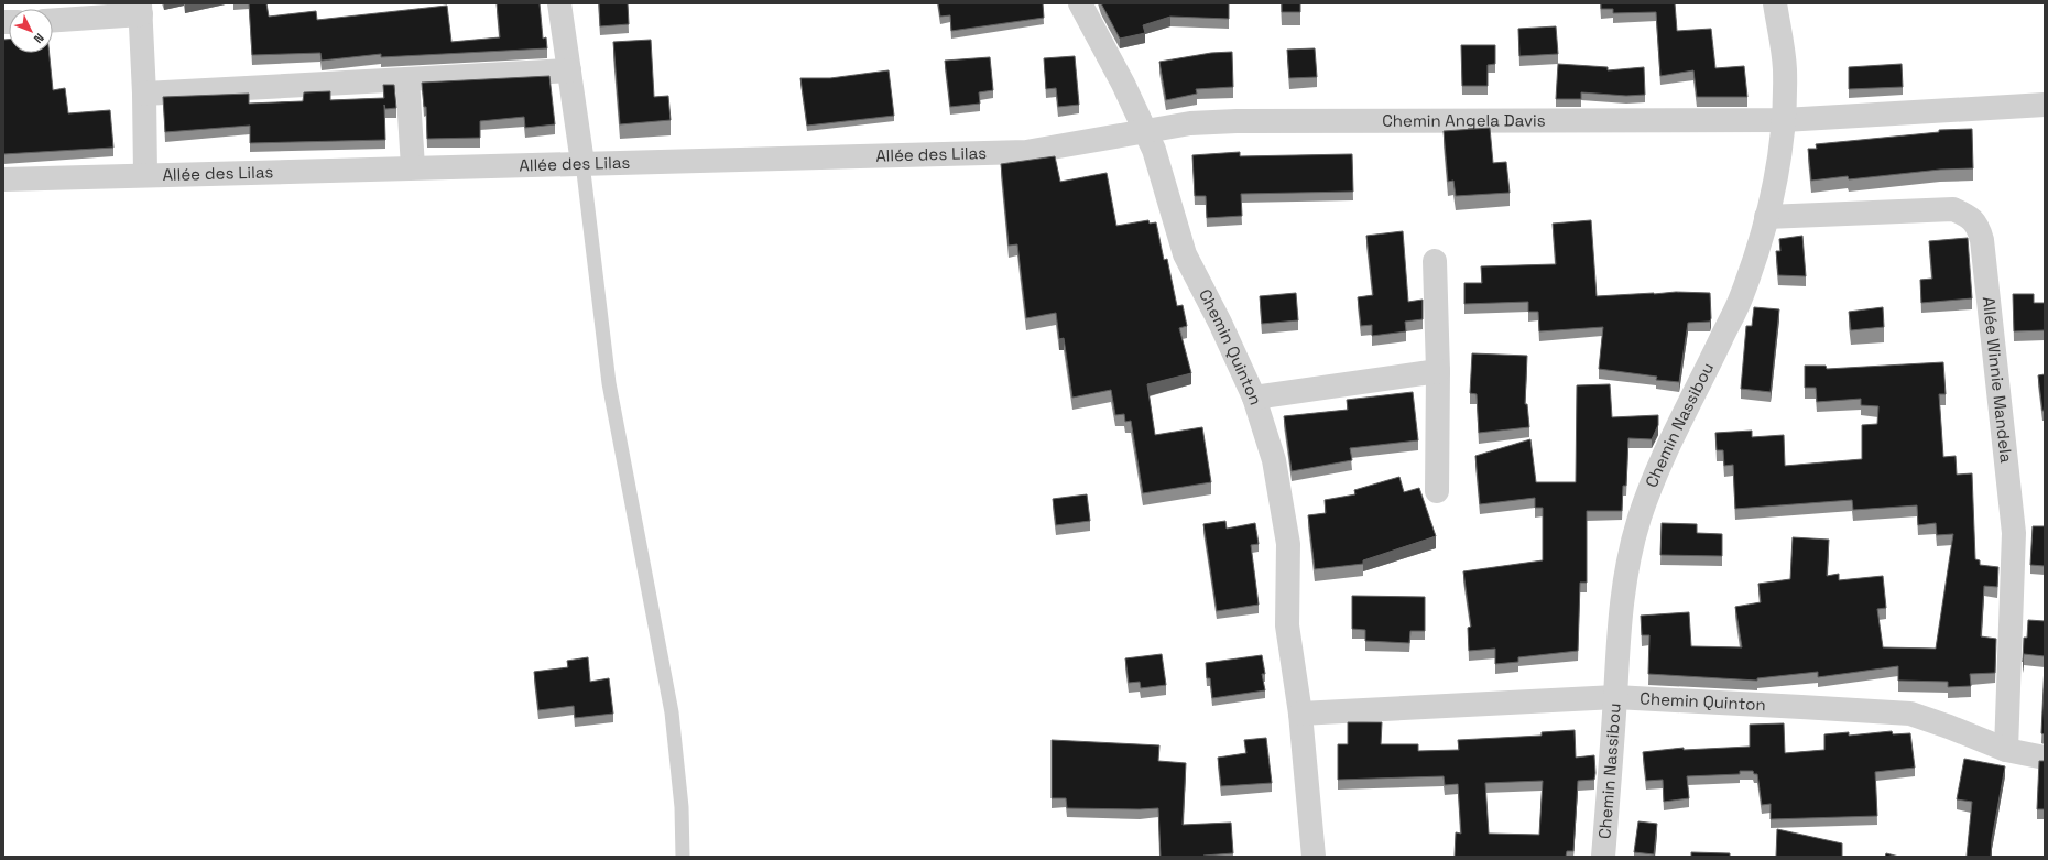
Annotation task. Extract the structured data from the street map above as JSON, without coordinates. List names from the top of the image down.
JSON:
{
  "streets": {
    "street": [
      "Chemin Angela Davis",
      "Allée des Lilas",
      "Chemin Quinton",
      "Allée Winnie Mandela",
      "Chemin Nassibou"
    ]
  },
  "crossings": [
    ["Chemin Angela Davis", "Allée des Lilas"],
    ["Chemin Angela Davis", "Chemin Quinton"],
    ["Chemin Angela Davis", "Chemin Nassibou"],
    ["Allée des Lilas", "Chemin Quinton"],
    ["Chemin Quinton", "Allée Winnie Mandela"],
    ["Chemin Quinton", "Chemin Nassibou"],
    ["Allée Winnie Mandela", "Chemin Nassibou"]
  ],
  "north": "bottom right"
}
